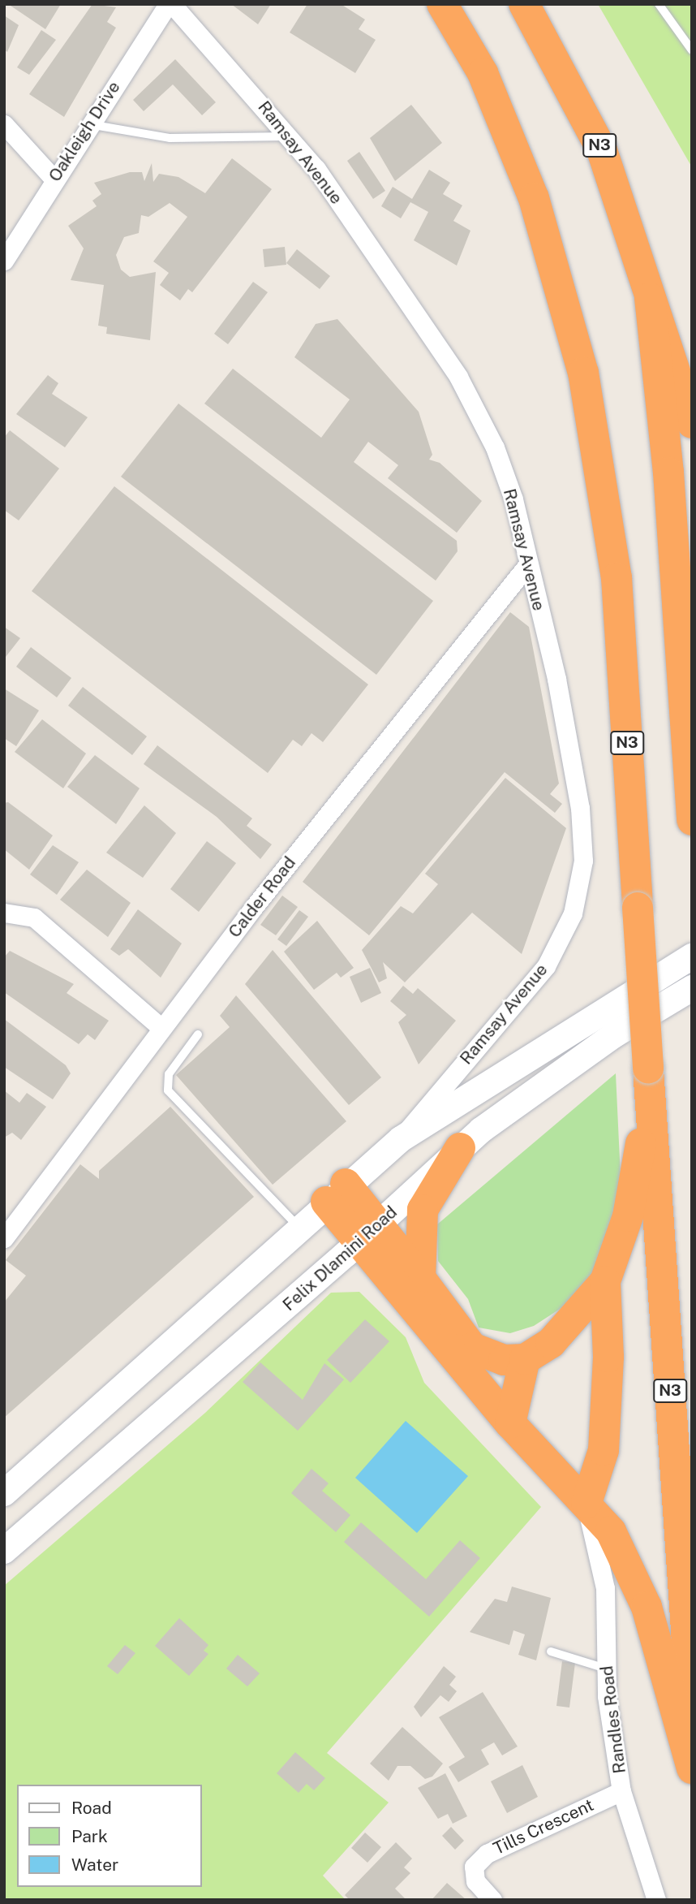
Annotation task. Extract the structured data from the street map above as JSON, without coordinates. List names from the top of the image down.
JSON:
{
  "streets": {
    "highway": ["N3"],
    "main road": ["Felix Dlamini Road"],
    "street": [
      "Oakleigh Drive",
      "Ramsay Avenue",
      "Calder Road",
      "Randles Road",
      "Tills Crescent"
    ]
  },
  "crossings": [
    ["Oakleigh Drive", "Ramsay Avenue"],
    ["Ramsay Avenue", "Calder Road"],
    ["Randles Road", "Tills Crescent"]
  ],
  "legend": ["Road", "Park", "Water"]
}
